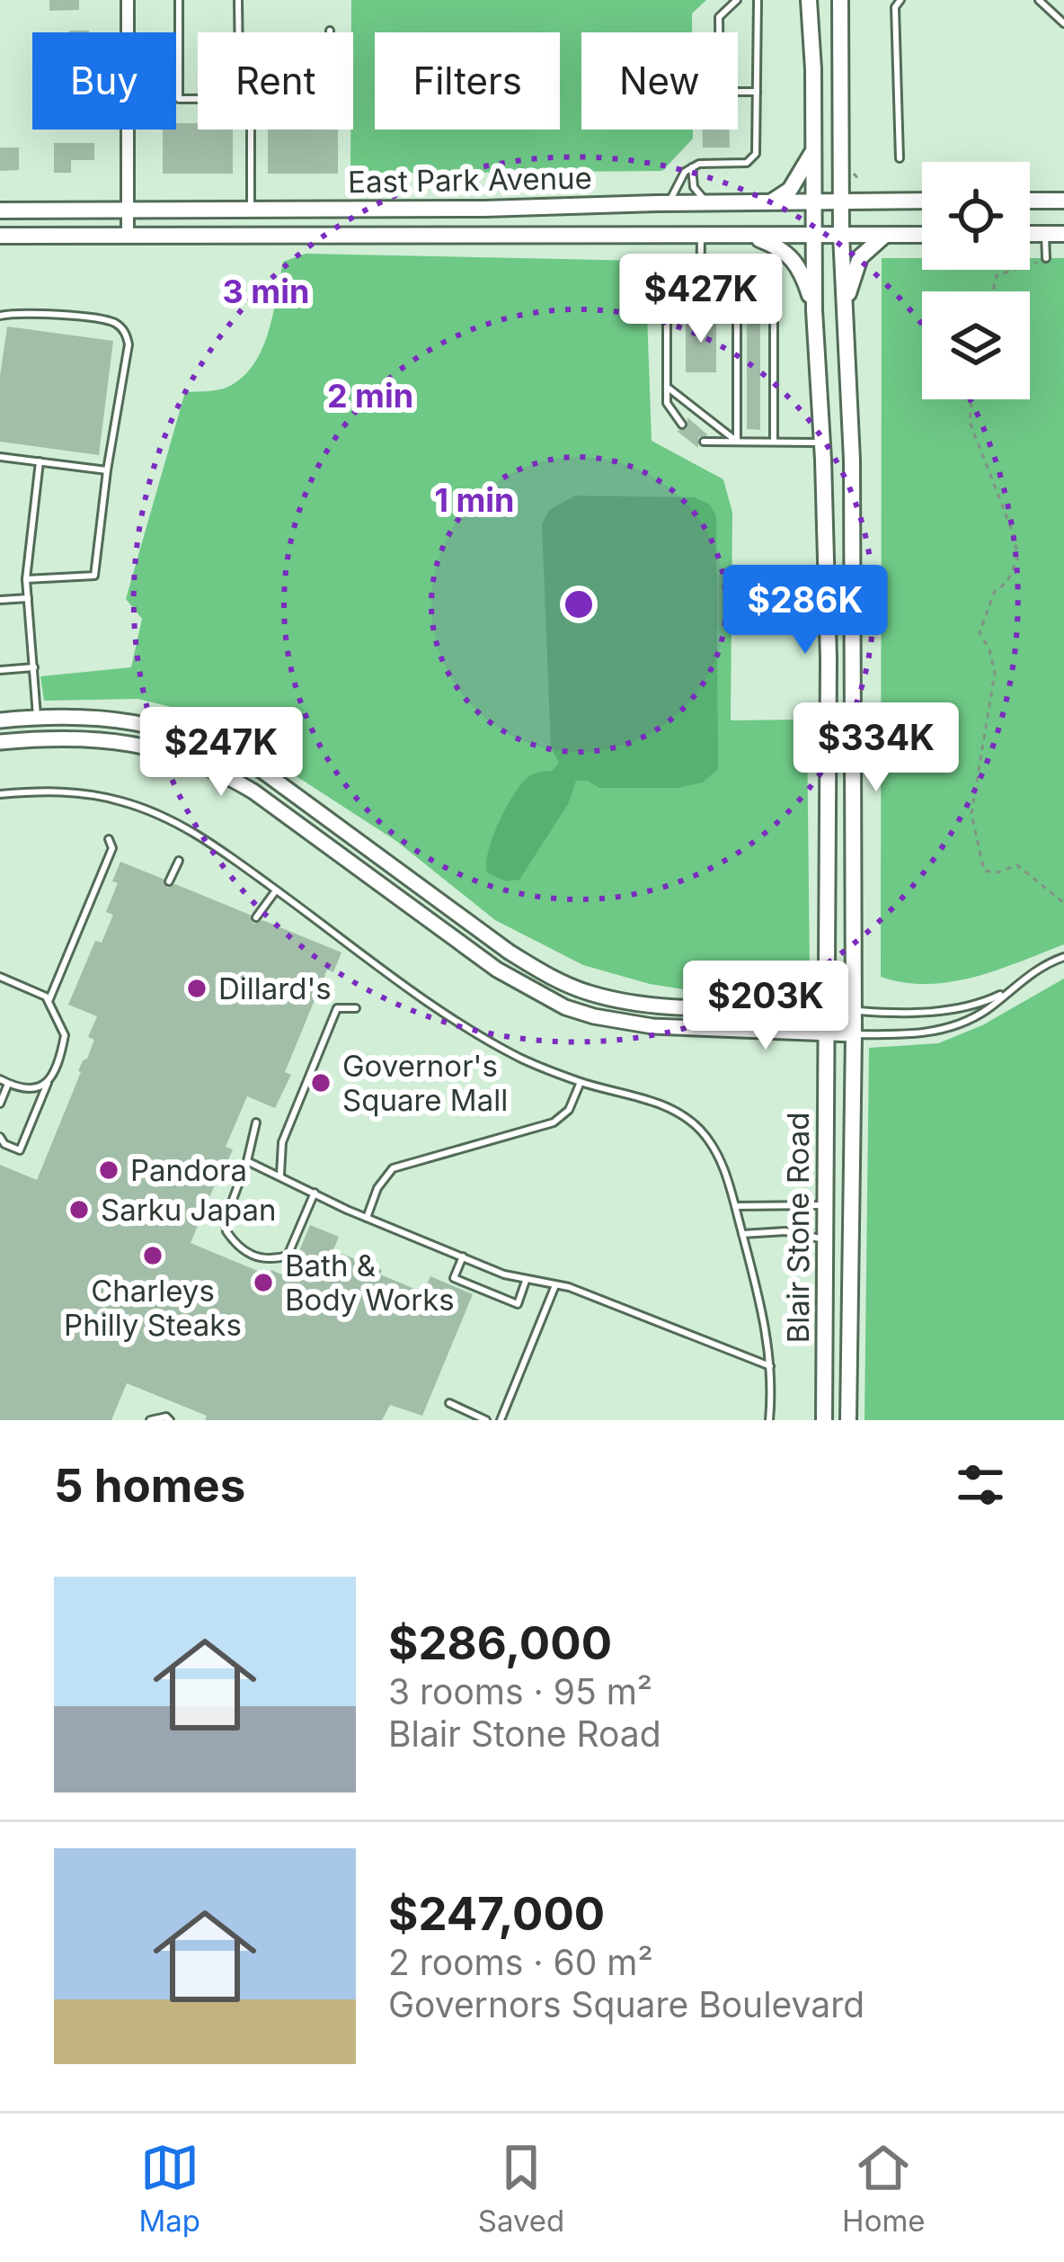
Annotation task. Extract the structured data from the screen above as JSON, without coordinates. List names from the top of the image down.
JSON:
{
  "streets": {
    "main road": ["East Park Avenue", "Blair Stone Road"]
  },
  "crossings": [
    ["East Park Avenue", "Blair Stone Road"]
  ],
  "places": [
    "Dillard's",
    "Governor's Square Mall",
    "Pandora",
    "Sarku Japan",
    "Charleys Philly Steaks",
    "Bath & Body Works"
  ],
  "page": {
    "chip": [
      "Buy",
      "Rent",
      "Filters",
      "New"
    ],
    "price": [
      "$427K",
      "$286K",
      "$334K",
      "$247K",
      "$203K"
    ],
    "heading": "5 homes",
    "list": [
      {
        "name": "$286,000",
        "note": "3 rooms · 95 m² · Blair Stone Road"
      },
      {
        "name": "$247,000",
        "note": "2 rooms · 60 m² · Governors Square Boulevard"
      }
    ],
    "tabs": ["Map", "Saved", "Home"]
  },
  "rings": ["3 min", "2 min", "1 min"]
}
